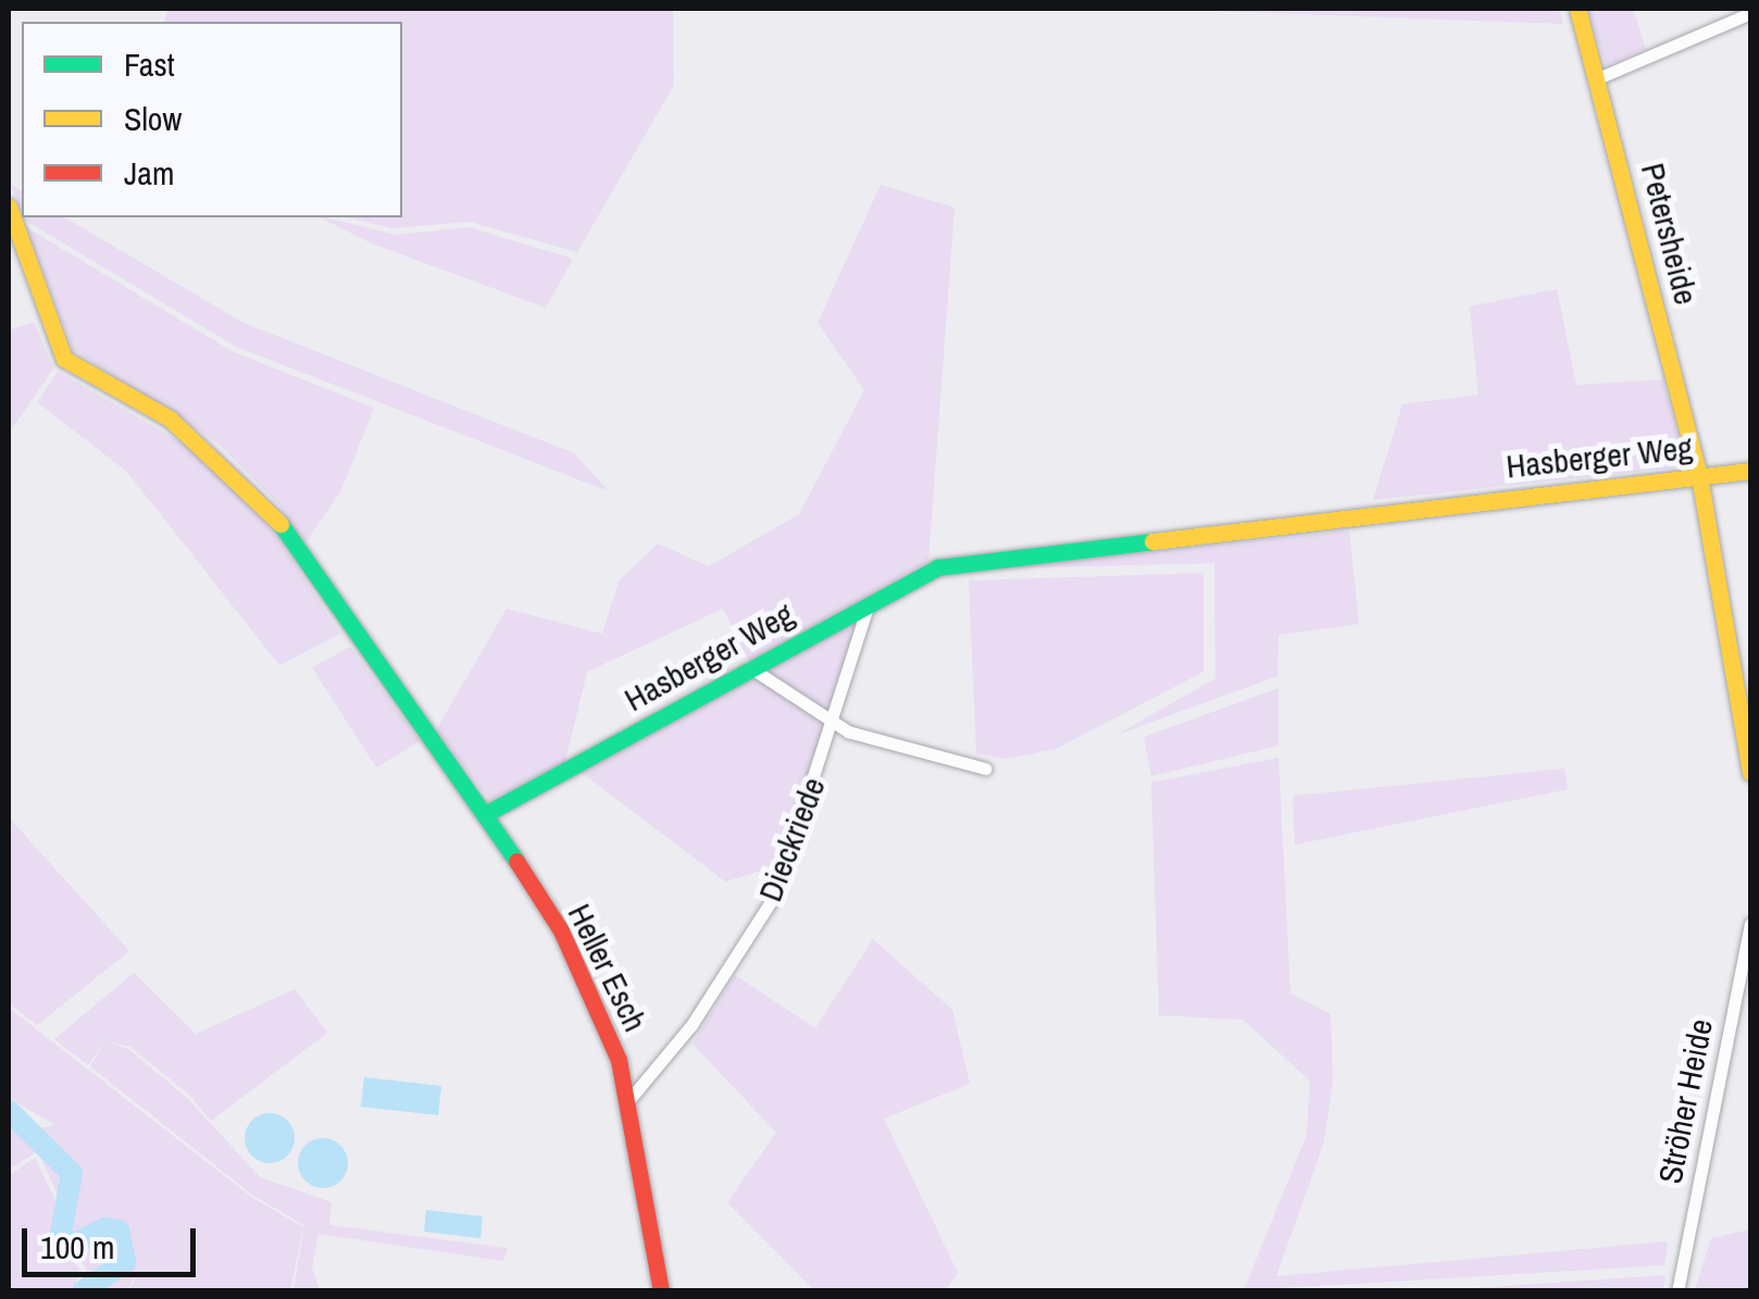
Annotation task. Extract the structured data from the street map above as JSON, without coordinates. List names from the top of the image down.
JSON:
{
  "streets": {
    "street": [
      "Petersheide",
      "Hasberger Weg",
      "Dieckriede",
      "Heller Esch",
      "Ströher Heide"
    ]
  },
  "crossings": [
    ["Petersheide", "Hasberger Weg"],
    ["Hasberger Weg", "Dieckriede"],
    ["Hasberger Weg", "Heller Esch"],
    ["Dieckriede", "Heller Esch"]
  ],
  "legend": ["Fast", "Slow", "Jam"],
  "scale_bar": "100 m"
}
